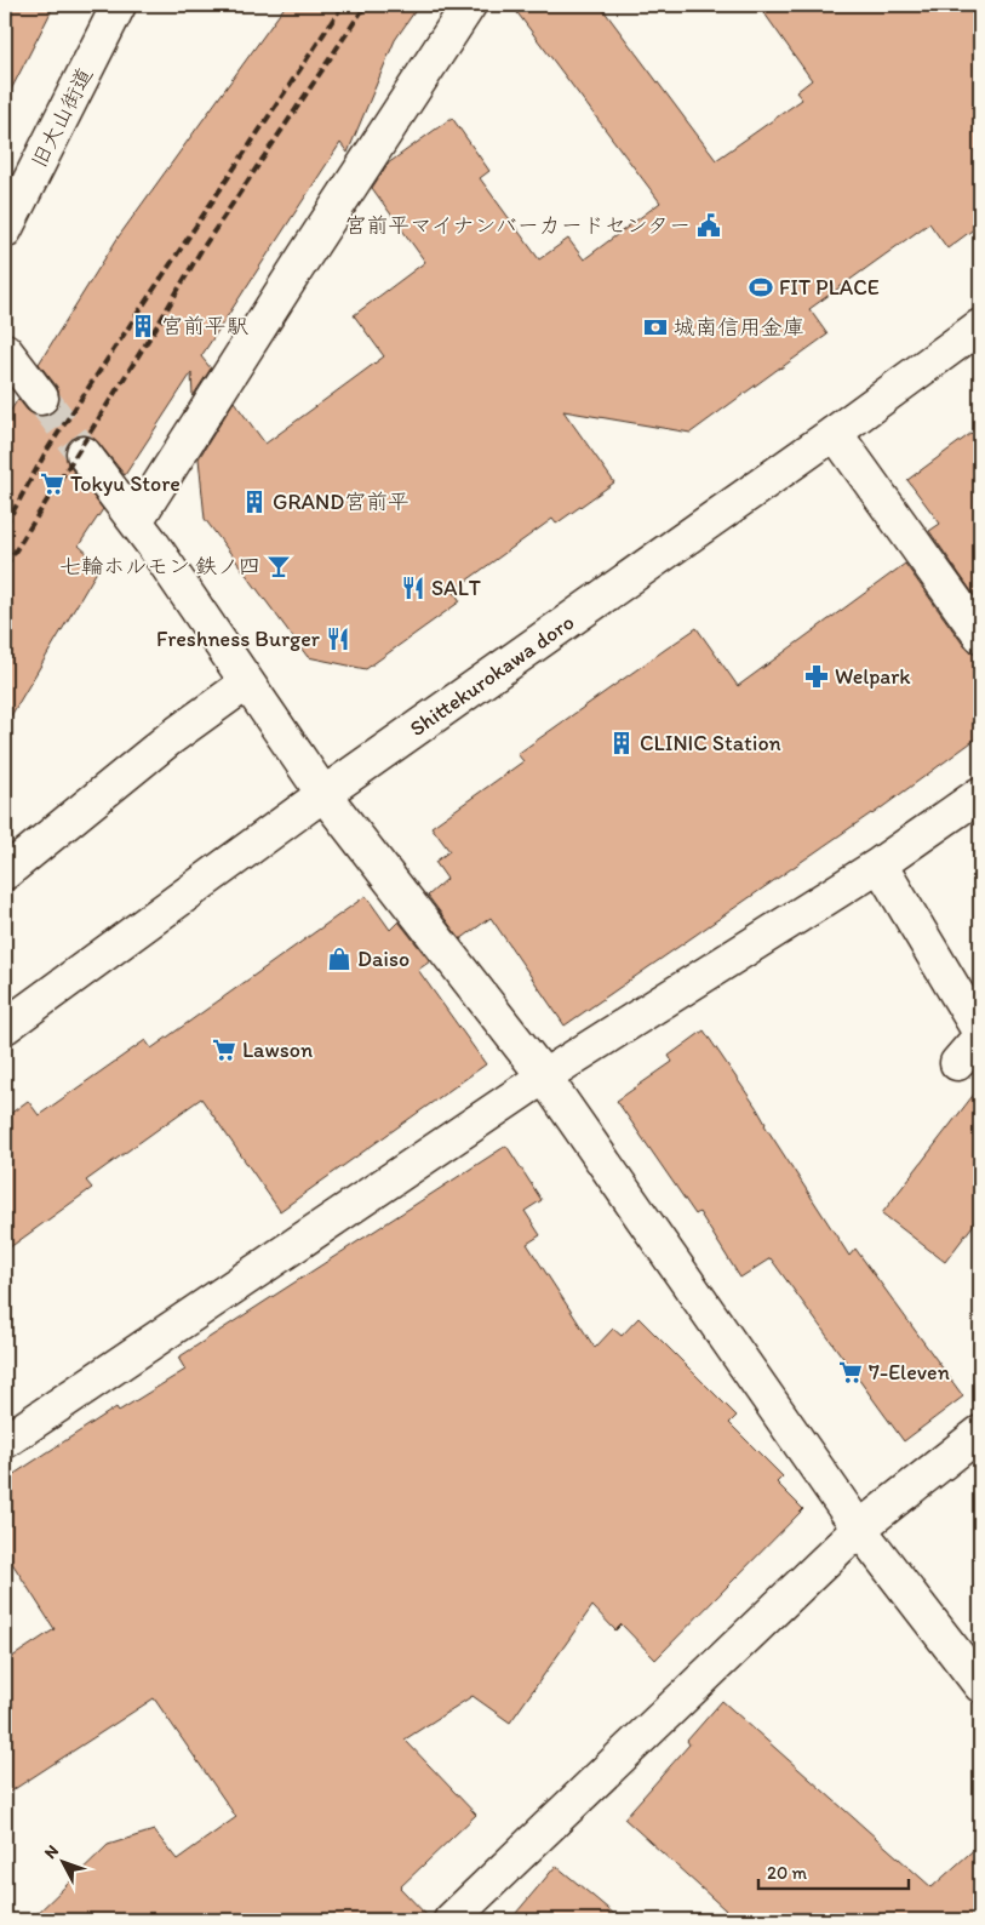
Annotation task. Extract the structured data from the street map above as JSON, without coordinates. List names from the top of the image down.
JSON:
{
  "streets": {
    "street": ["旧大山街道", "Shittekurokawa doro"]
  },
  "places": {
    "public building": ["宮前平マイナンバーカードセンター"],
    "sports": ["FIT PLACE"],
    "building": ["宮前平駅", "GRAND宮前平", "CLINIC Station"],
    "bank": ["城南信用金庫"],
    "supermarket": ["Tokyu Store", "Lawson", "7-Eleven"],
    "bar": ["七輪ホルモン 鉄ノ四"],
    "restaurant": ["SALT", "Freshness Burger"],
    "pharmacy": ["Welpark"],
    "shop": ["Daiso"]
  },
  "scale_bar": "20 m",
  "north": "top left"
}
